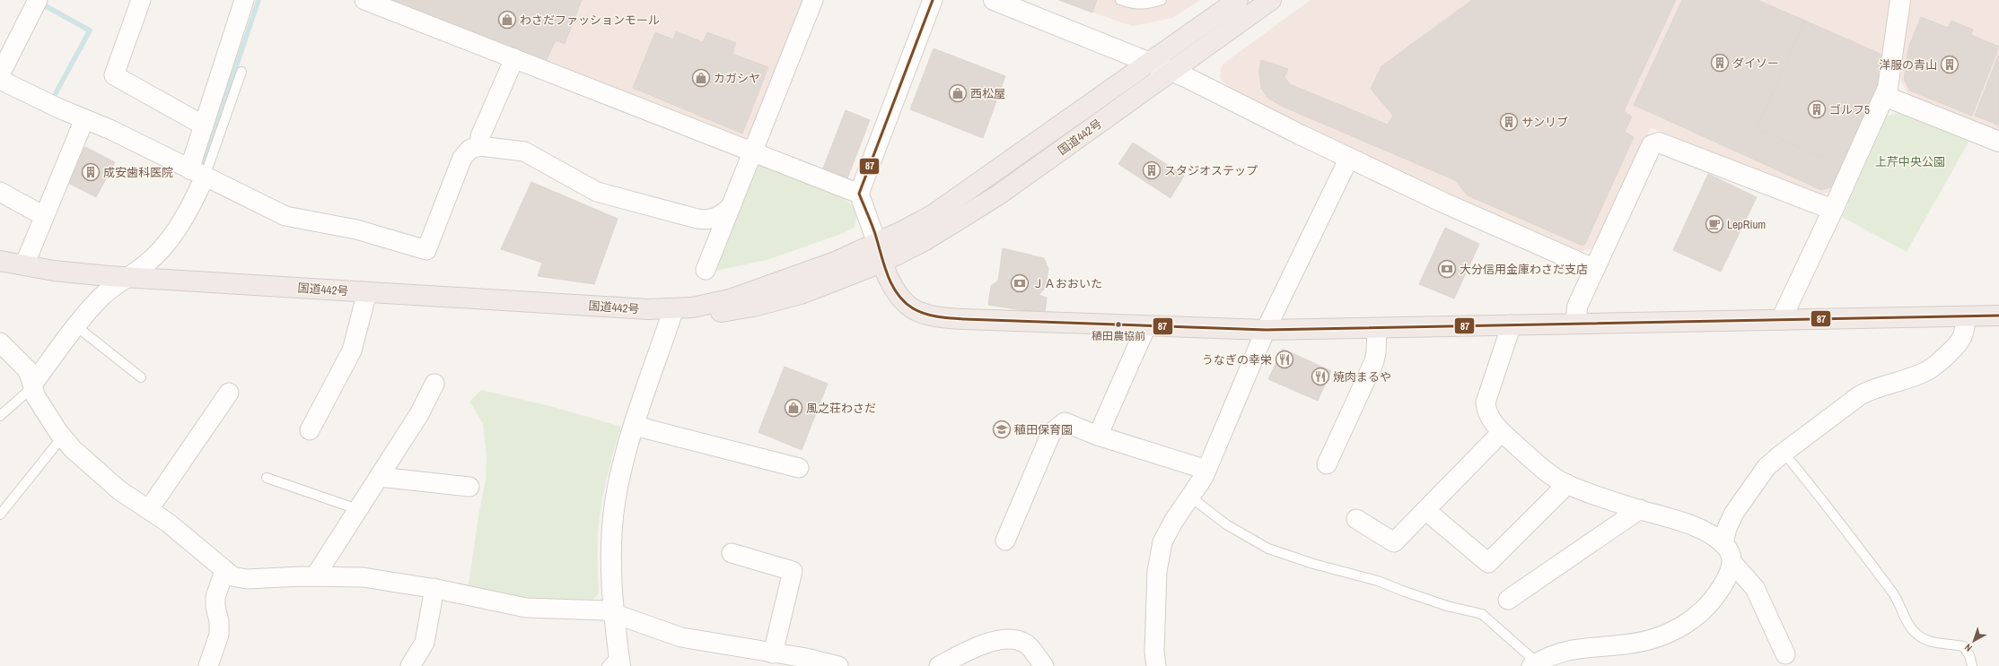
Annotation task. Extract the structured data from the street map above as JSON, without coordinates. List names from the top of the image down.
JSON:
{
  "streets": {
    "highway": ["国道442号"]
  },
  "parks": ["上芹中央公園"],
  "places": {
    "shop": [
      "わさだファッションモール",
      "カガシヤ",
      "西松屋",
      "風之荘わさだ"
    ],
    "building": [
      "ダイソー",
      "洋服の青山",
      "ゴルフ5",
      "サンリブ",
      "スタジオステップ",
      "成安歯科医院"
    ],
    "cafe": ["LepRium"],
    "bank": ["大分信用金庫わさだ支店", "ＪＡおおいた"],
    "other": ["稙田農協前"],
    "restaurant": ["うなぎの幸栄", "焼肉まるや"],
    "school or university": ["稙田保育園"]
  },
  "lines": ["transit line 87"],
  "north": "bottom left"
}
